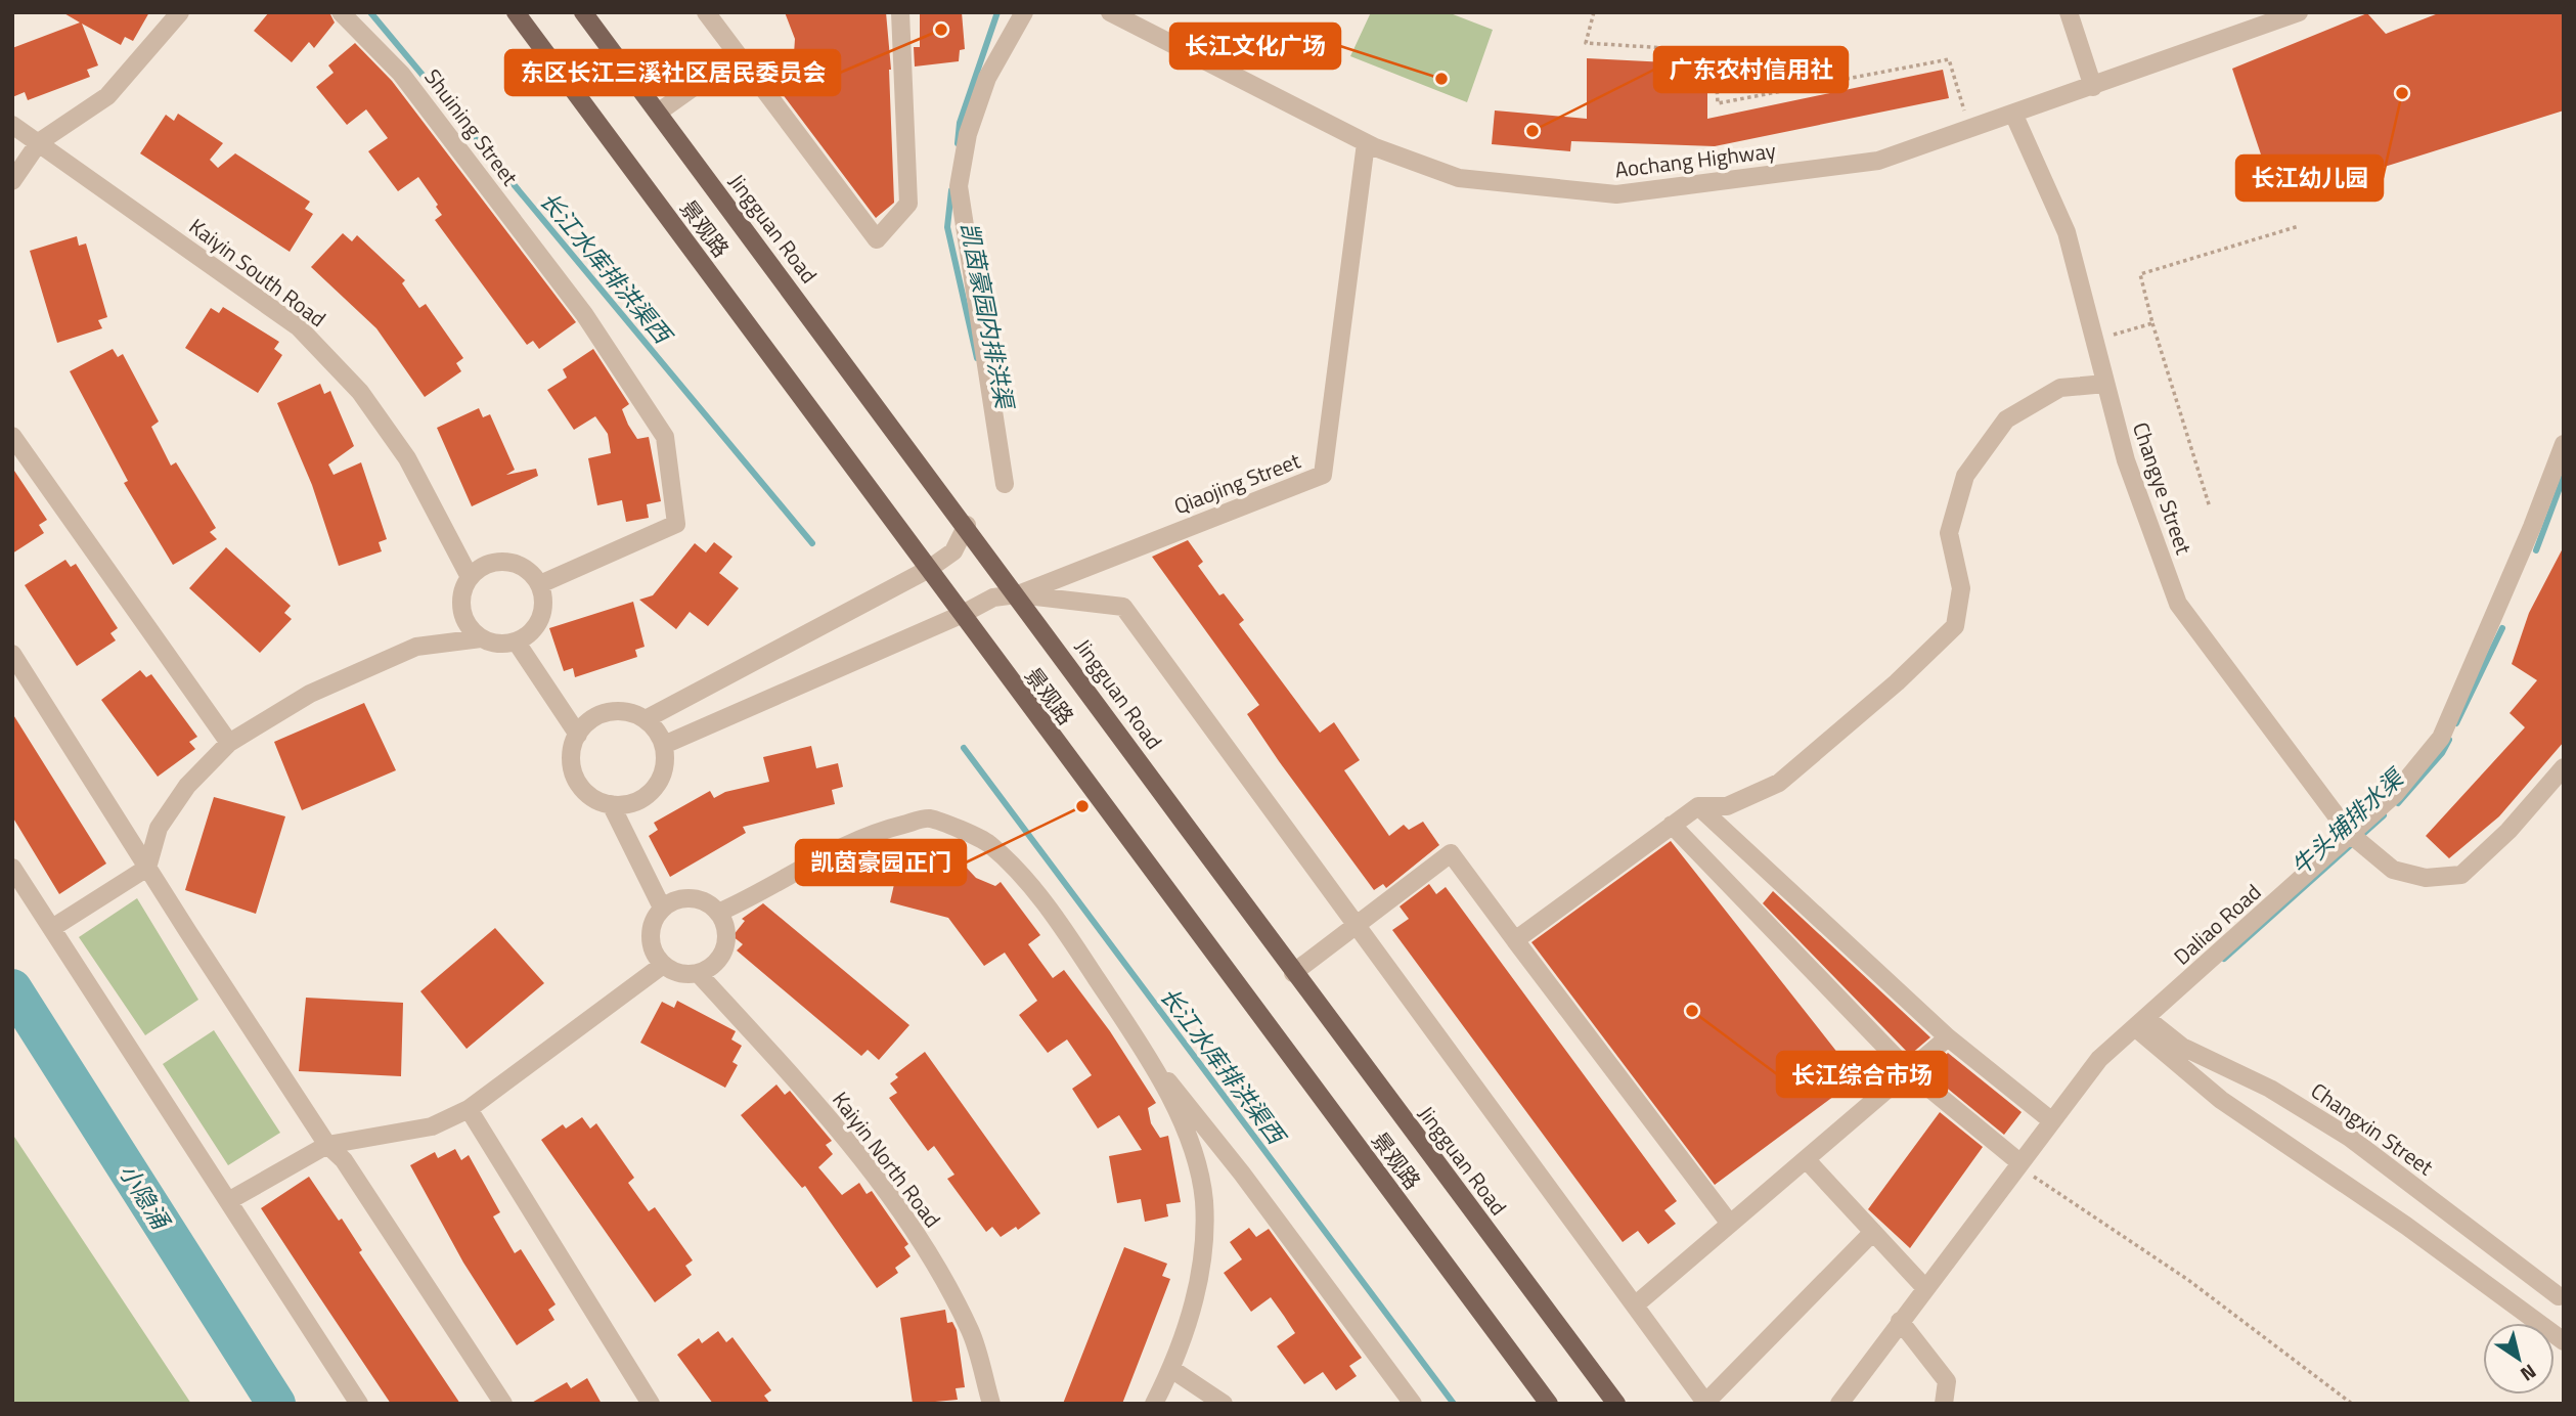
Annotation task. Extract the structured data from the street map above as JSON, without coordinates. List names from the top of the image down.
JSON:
{
  "streets": {
    "main road": ["景观路", "Jingguan Road"],
    "street": [
      "Shuining Street",
      "Aochang Highway",
      "Kaiyin South Road",
      "Qiaojing Street",
      "Changye Street",
      "Daliao Road",
      "Changxin Street",
      "Kaiyin North Road"
    ]
  },
  "crossings": [
    ["Shuining Street", "Kaiyin South Road"],
    ["Aochang Highway", "Qiaojing Street"],
    ["Aochang Highway", "Changye Street"],
    ["Jingguan Road", "Qiaojing Street"],
    ["Changye Street", "Daliao Road"],
    ["Daliao Road", "Changxin Street"]
  ],
  "water": [
    "长江水库排洪渠西",
    "凯茵豪园内排洪渠",
    "牛头埔排水渠",
    "小隐涌"
  ],
  "places": [
    "东区长江三溪社区居民委员会",
    "长江文化广场",
    "长江幼儿园",
    "广东农村信用社",
    "凯茵豪园正门",
    "长江综合市场"
  ],
  "north": "bottom right"
}
